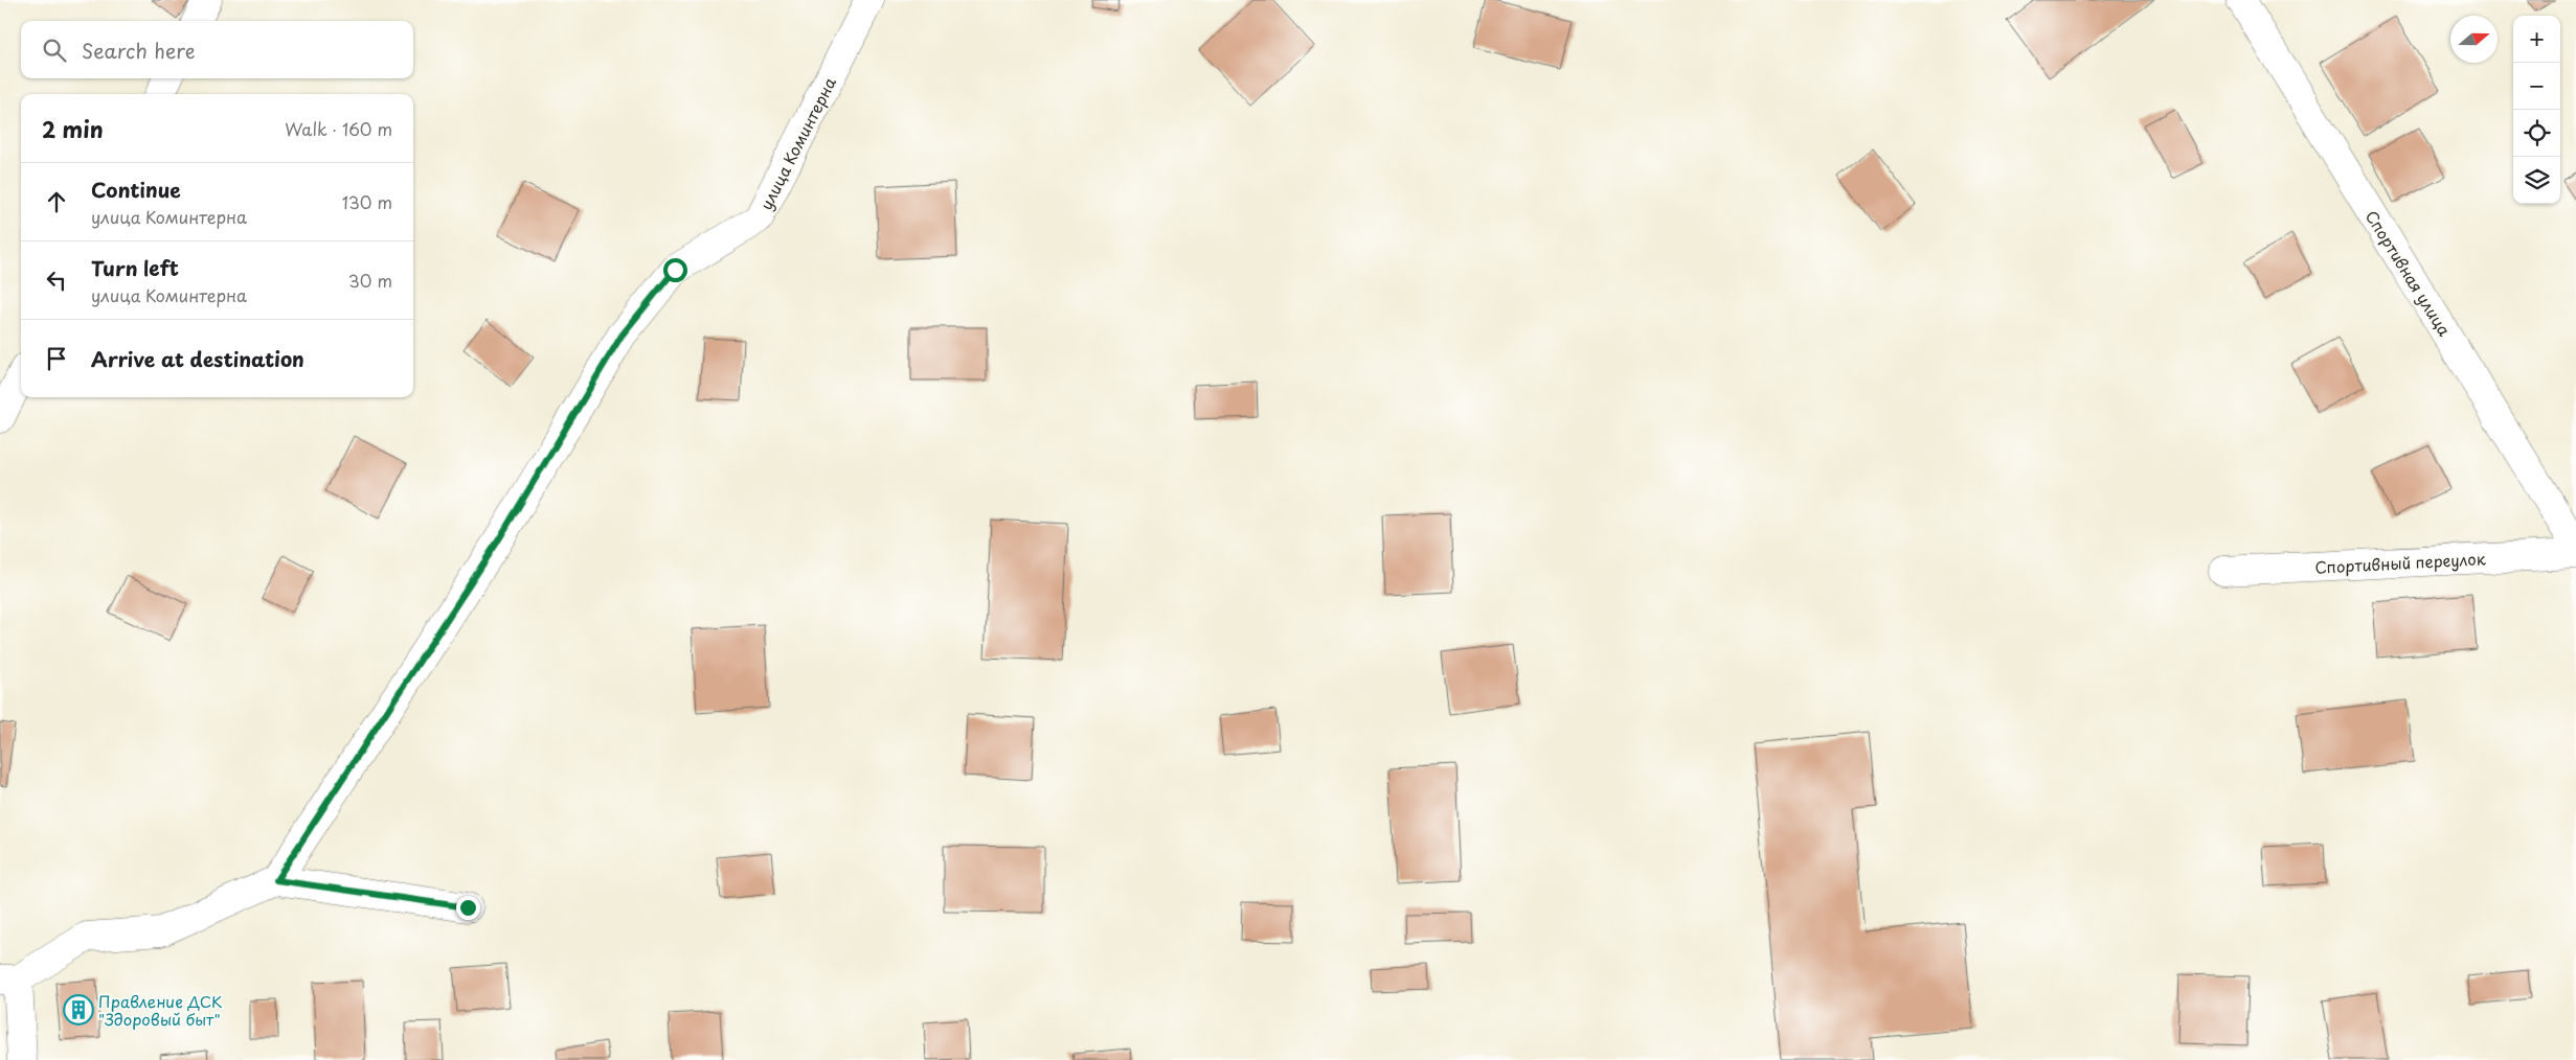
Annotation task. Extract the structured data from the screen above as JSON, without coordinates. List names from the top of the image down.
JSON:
{
  "streets": {
    "street": ["улица Коминтерна", "Спортивная улица", "Спортивный переулок"]
  },
  "places": {
    "building": ["Правление ДСК \"Здоровый быт\""]
  },
  "north": "right",
  "page": {
    "map_buttons": ["+", "−"],
    "search": "Search here",
    "heading": ["2 min", "Walk · 160 m"],
    "list": [
      ["Continue", "улица Коминтерна", "130 m"],
      ["Turn left", "улица Коминтерна", "30 m"],
      "Arrive at destination"
    ]
  }
}
